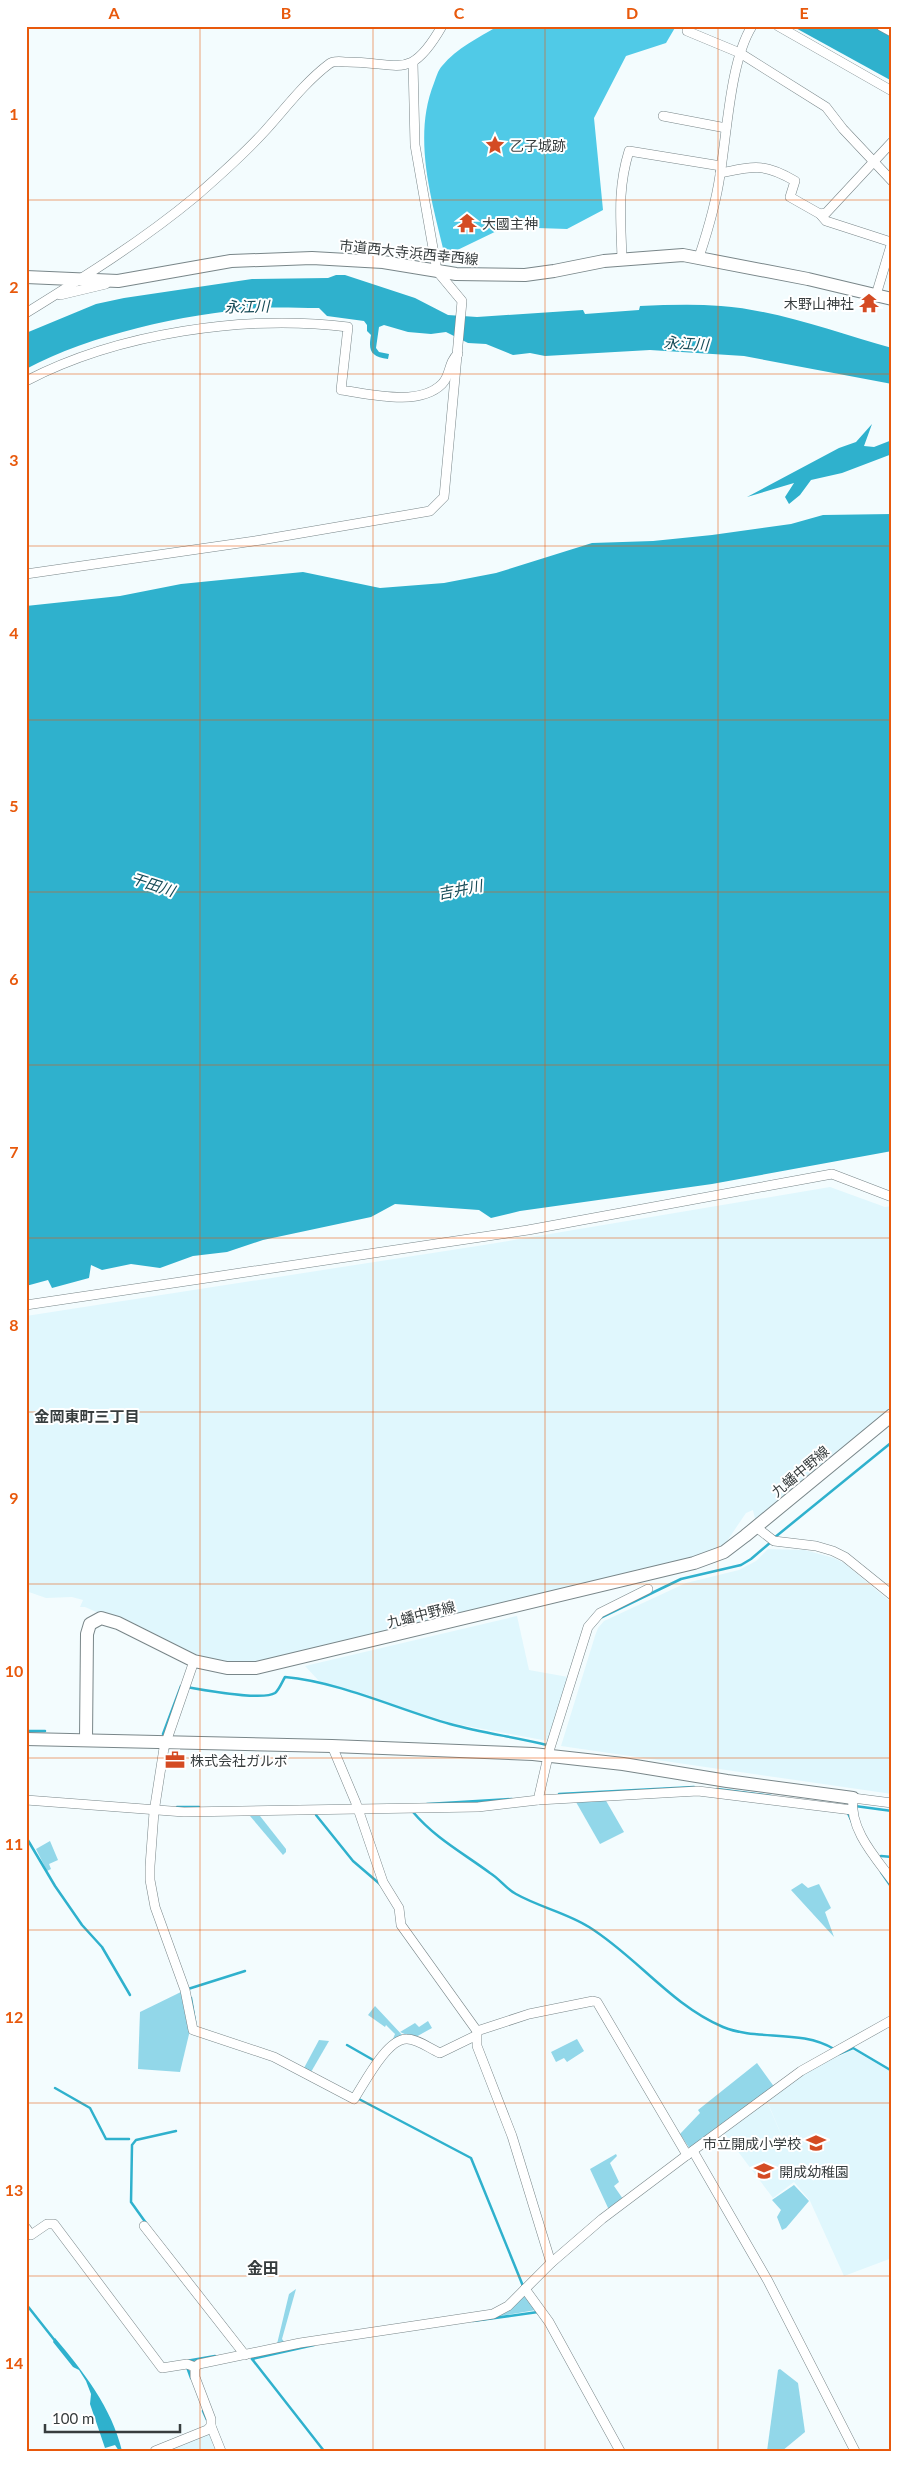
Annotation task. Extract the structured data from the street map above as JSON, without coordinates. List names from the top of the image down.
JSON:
{
  "streets": {
    "street": ["市道西大寺浜西幸西線", "九蟠中野線"]
  },
  "districts": ["金岡東町三丁目", "金田"],
  "water": ["永江川", "干田川", "吉井川"],
  "places": {
    "place": ["乙子城跡"],
    "temple": ["大國主神", "木野山神社"],
    "office": ["株式会社ガルボ"],
    "school or university": ["市立開成小学校", "開成幼稚園"]
  },
  "scale_bar": "100 m",
  "grid": {
    "columns": [
      "A",
      "B",
      "C",
      "D",
      "E"
    ],
    "rows": [
      "1",
      "2",
      "3",
      "4",
      "5",
      "6",
      "7",
      "8",
      "9",
      "10",
      "11",
      "12",
      "13",
      "14"
    ]
  }
}
